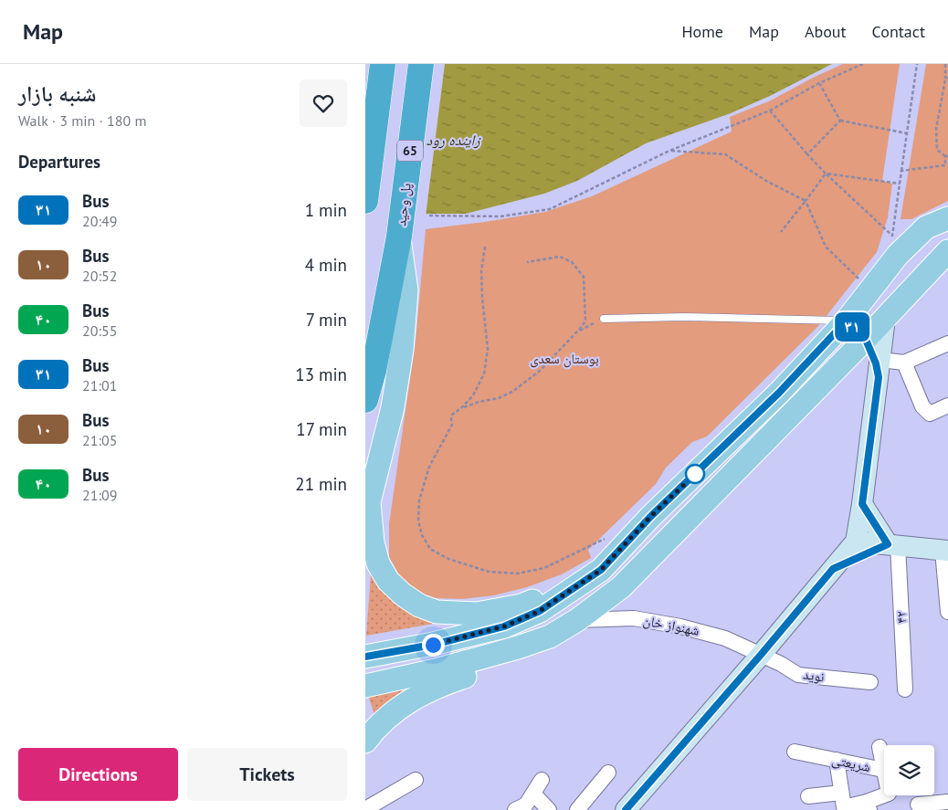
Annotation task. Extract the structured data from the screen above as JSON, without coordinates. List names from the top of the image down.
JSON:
{
  "streets": {
    "highway": ["65", "پل وحید"],
    "street": [
      "۴۲",
      "شهنواز خان",
      "نوید",
      "شریعتی"
    ]
  },
  "crossings": [
    ["65", "پل وحید"],
    ["شهنواز خان", "نوید"]
  ],
  "water": ["زاینده رود"],
  "parks": ["بوستان سعدی"],
  "lines": ["bus line ۳۱"],
  "page": {
    "header": "Map",
    "nav": [
      "Home",
      "Map",
      "About",
      "Contact"
    ],
    "heading": [
      ["شنبه بازار", "Walk · 3 min · 180 m"],
      "Departures"
    ],
    "on_map": "۳۱",
    "list": [
      {
        "mark": "۳۱",
        "name": "Bus",
        "note": "20:49",
        "value": "1 min"
      },
      {
        "mark": "۱۰",
        "name": "Bus",
        "note": "20:52",
        "value": "4 min"
      },
      {
        "mark": "۴۰",
        "name": "Bus",
        "note": "20:55",
        "value": "7 min"
      },
      {
        "mark": "۳۱",
        "name": "Bus",
        "note": "21:01",
        "value": "13 min"
      },
      {
        "mark": "۱۰",
        "name": "Bus",
        "note": "21:05",
        "value": "17 min"
      },
      {
        "mark": "۴۰",
        "name": "Bus",
        "note": "21:09",
        "value": "21 min"
      }
    ],
    "buttons": ["Directions", "Tickets"]
  }
}
